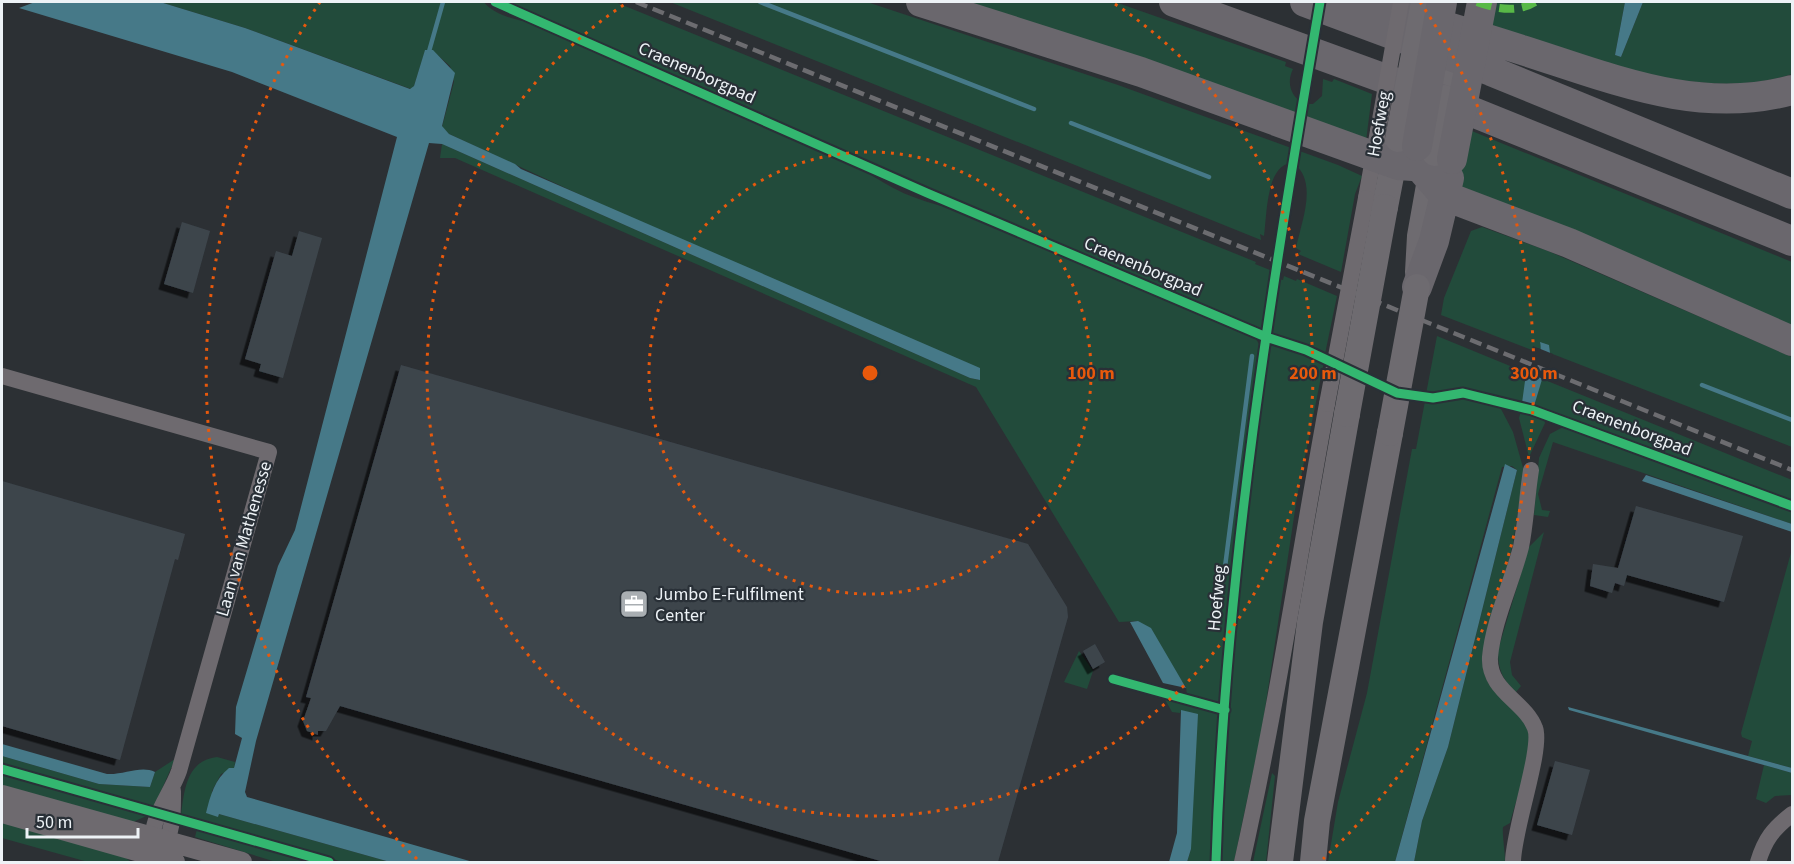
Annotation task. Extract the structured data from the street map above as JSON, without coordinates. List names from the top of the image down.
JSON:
{
  "streets": {
    "main road": ["Hoefweg"],
    "street": ["Laan van Mathenesse"],
    "cycle path": ["Craenenborgpad"]
  },
  "places": {
    "office": ["Jumbo E-Fulfilment Center"]
  },
  "scale_bar": "50 m",
  "rings": ["100 m", "200 m", "300 m"]
}
